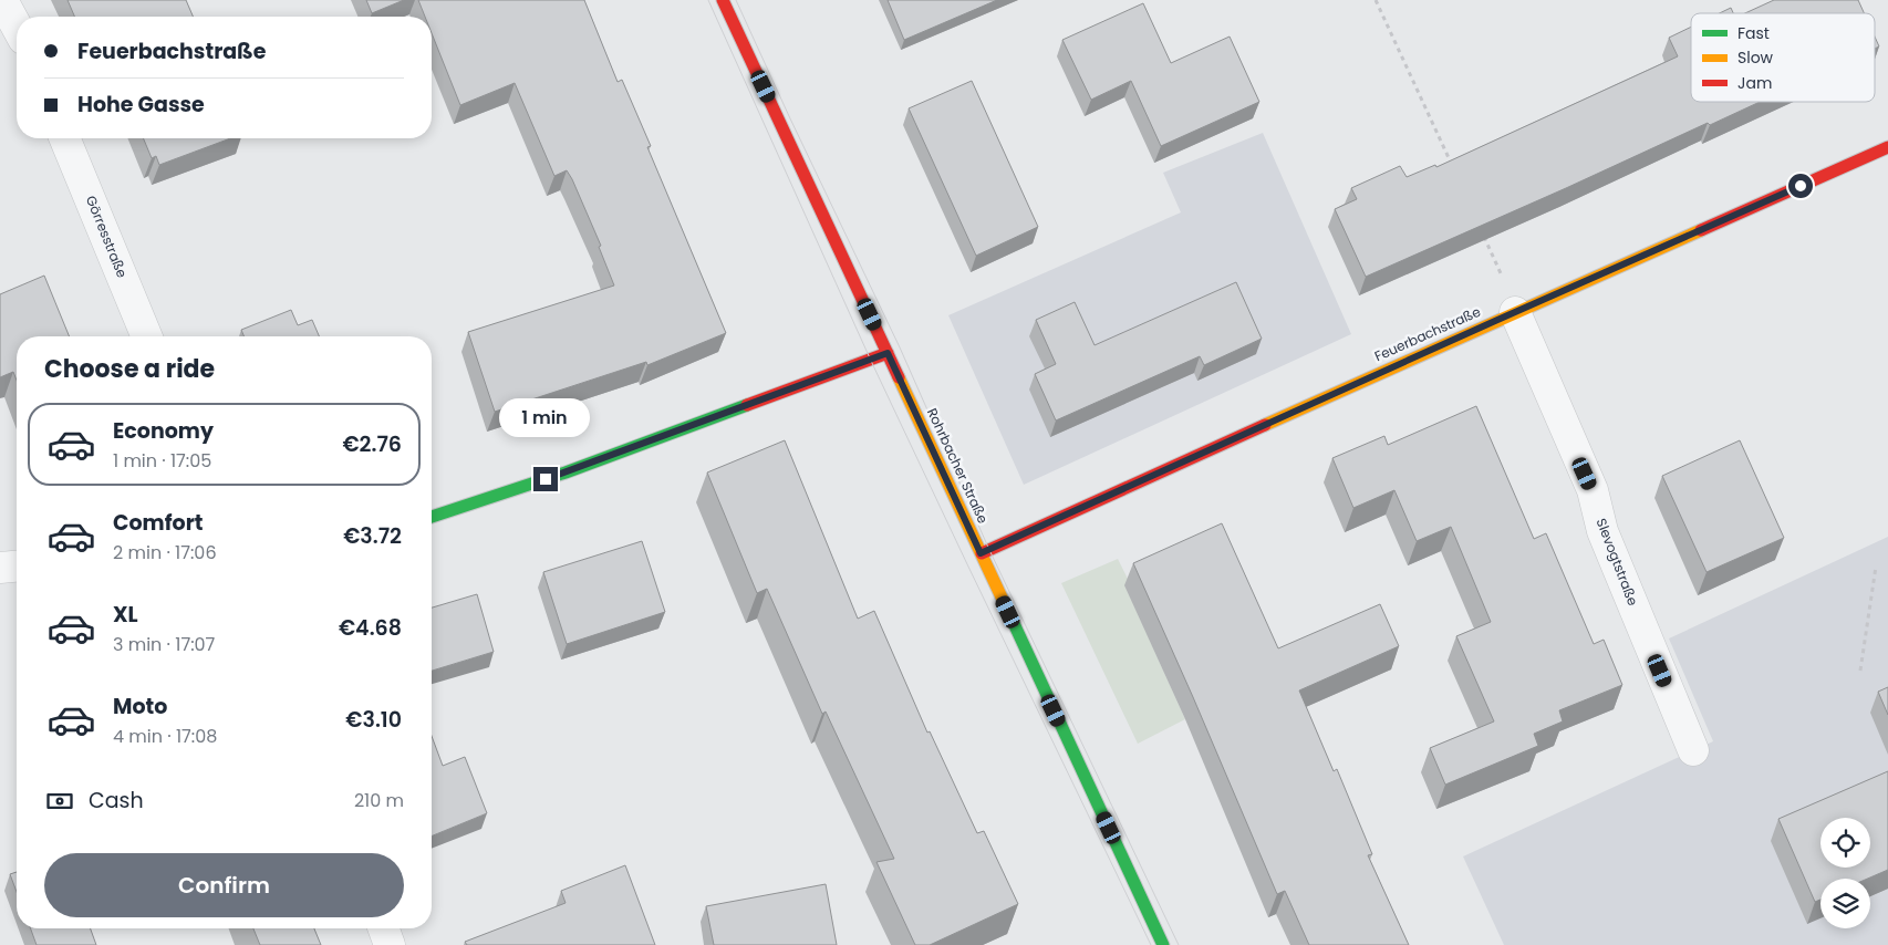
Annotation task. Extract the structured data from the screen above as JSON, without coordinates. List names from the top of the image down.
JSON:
{
  "streets": {
    "street": [
      "Görresstraße",
      "Feuerbachstraße",
      "Rohrbacher Straße",
      "Slevogtstraße"
    ]
  },
  "crossings": [
    ["Feuerbachstraße", "Rohrbacher Straße"],
    ["Feuerbachstraße", "Slevogtstraße"]
  ],
  "legend": ["Fast", "Slow", "Jam"],
  "page": {
    "banner": ["Feuerbachstraße", "Hohe Gasse"],
    "heading": "Choose a ride",
    "bubble": "1 min",
    "list": [
      {
        "name": "Economy",
        "note": "1 min · 17:05",
        "value": "€2.76"
      },
      {
        "name": "Comfort",
        "note": "2 min · 17:06",
        "value": "€3.72"
      },
      {
        "name": "XL",
        "note": "3 min · 17:07",
        "value": "€4.68"
      },
      {
        "name": "Moto",
        "note": "4 min · 17:08",
        "value": "€3.10"
      }
    ],
    "pay": ["Cash", "210 m"],
    "buttons": "Confirm"
  }
}
